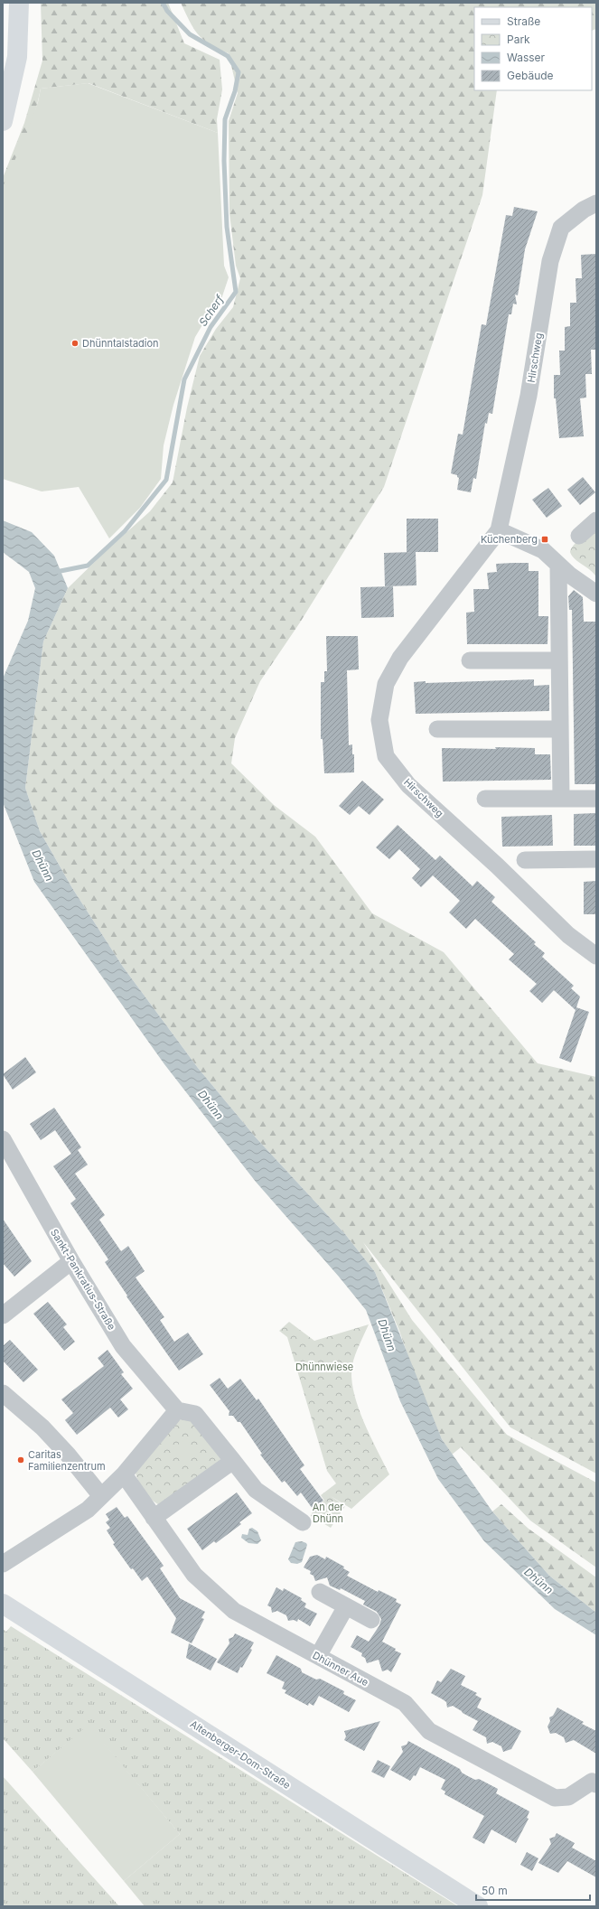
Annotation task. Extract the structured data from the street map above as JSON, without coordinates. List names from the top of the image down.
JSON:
{
  "streets": {
    "main road": ["Altenberger-Dom-Straße"],
    "street": ["Hirschweg", "Sankt-Pankratius-Straße", "Dhünner Aue"]
  },
  "water": ["Scherf", "Dhünn"],
  "parks": ["Dhünnwiese", "An der Dhünn"],
  "places": {
    "other": ["Dhünntalstadion", "Caritas Familienzentrum"],
    "transit": ["Küchenberg"]
  },
  "legend": [
    "Straße",
    "Park",
    "Wasser",
    "Gebäude"
  ],
  "scale_bar": "50 m"
}
